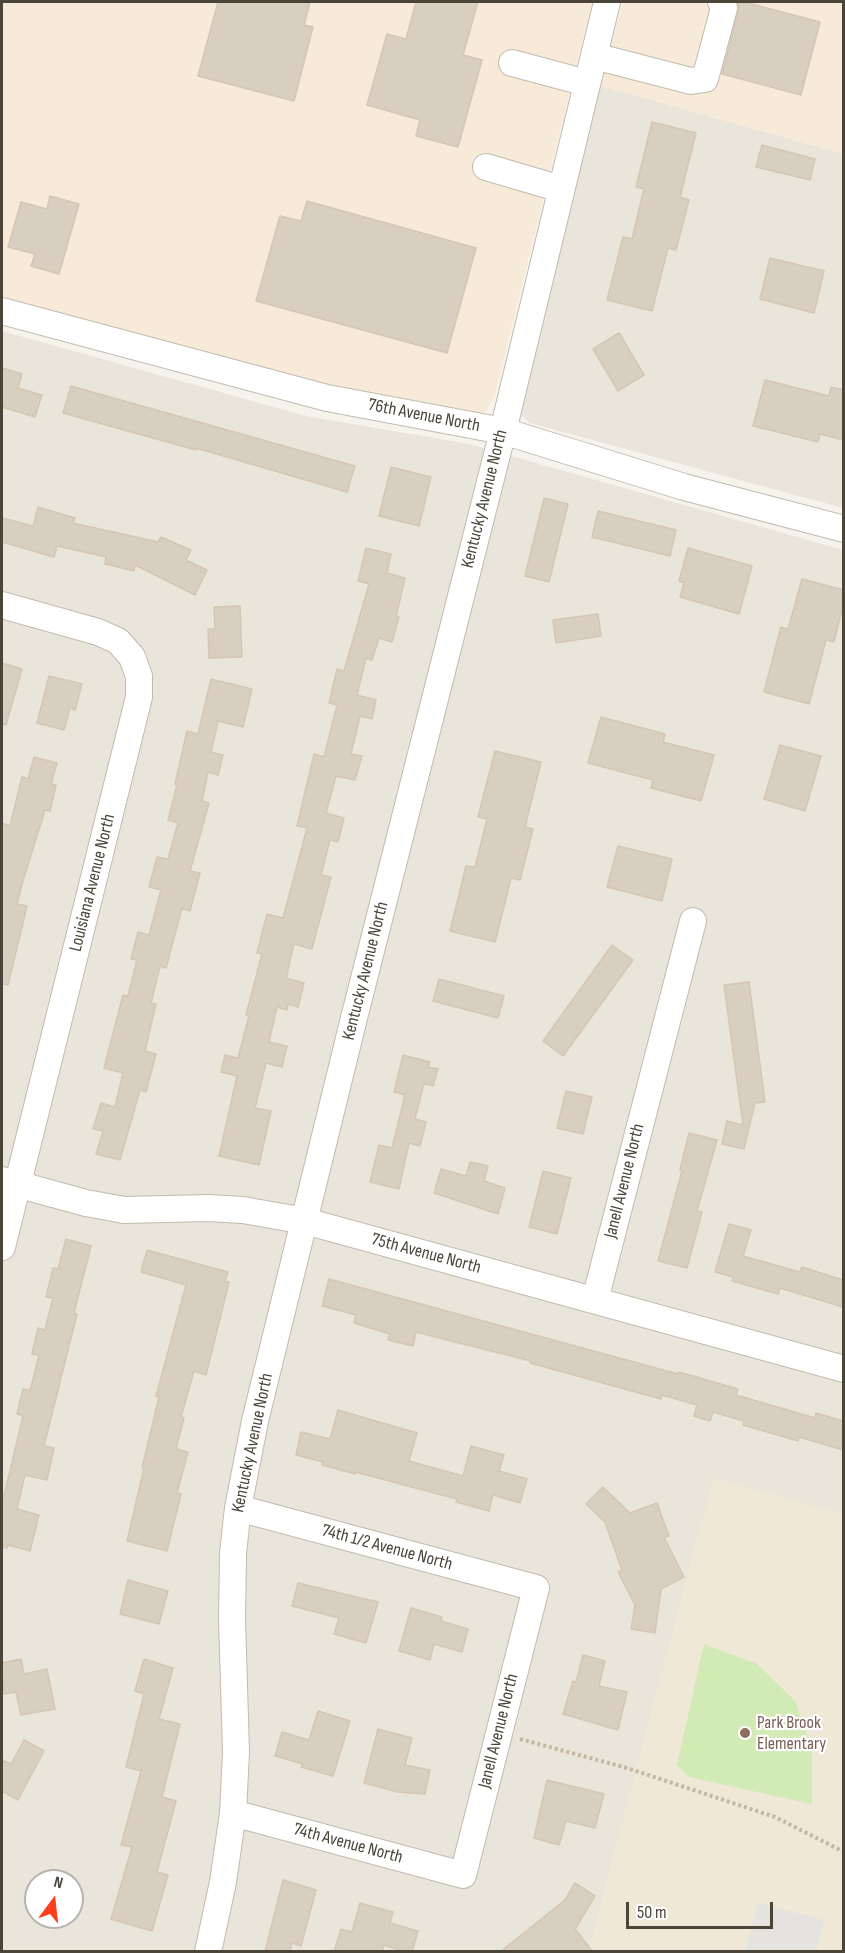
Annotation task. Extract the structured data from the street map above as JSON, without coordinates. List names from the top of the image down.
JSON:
{
  "streets": {
    "street": [
      "76th Avenue North",
      "Kentucky Avenue North",
      "Louisiana Avenue North",
      "Janell Avenue North",
      "75th Avenue North",
      "74th 1/2 Avenue North",
      "74th Avenue North"
    ]
  },
  "crossings": [
    ["76th Avenue North", "Kentucky Avenue North"],
    ["Kentucky Avenue North", "75th Avenue North"],
    ["Kentucky Avenue North", "74th 1/2 Avenue North"],
    ["Kentucky Avenue North", "74th Avenue North"],
    ["Louisiana Avenue North", "75th Avenue North"],
    ["Janell Avenue North", "75th Avenue North"],
    ["Janell Avenue North", "74th 1/2 Avenue North"],
    ["Janell Avenue North", "74th Avenue North"]
  ],
  "places": ["Park Brook Elementary"],
  "scale_bar": "50 m",
  "north": "top"
}
